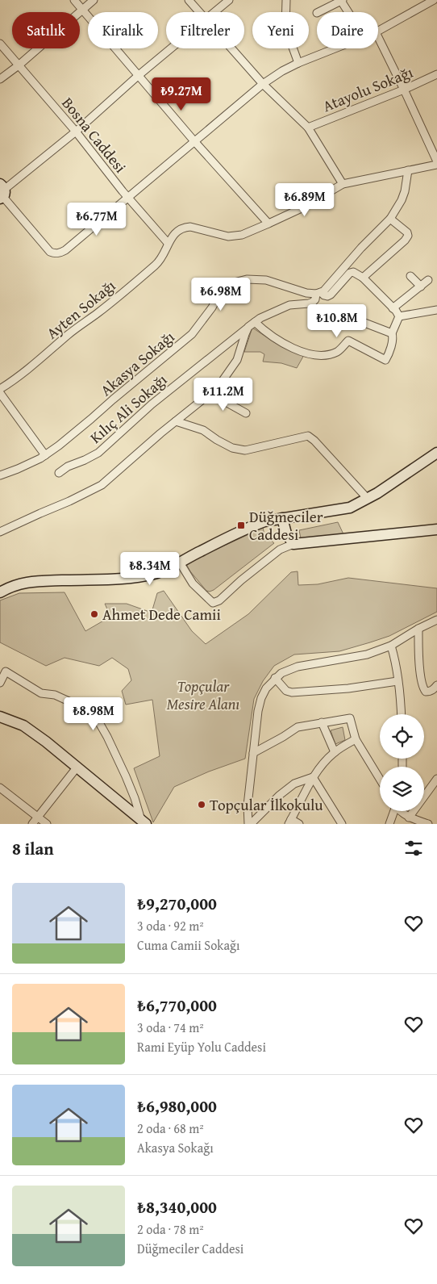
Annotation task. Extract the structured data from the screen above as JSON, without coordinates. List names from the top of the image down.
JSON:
{
  "streets": {
    "street": [
      "Atayolu Sokağı",
      "Bosna Caddesi",
      "Ayten Sokağı",
      "Akasya Sokağı",
      "Kılıç Ali Sokağı"
    ]
  },
  "crossings": [
    ["Bosna Caddesi", "Ayten Sokağı"],
    ["Akasya Sokağı", "Kılıç Ali Sokağı"]
  ],
  "parks": ["Topçular Mesire Alanı"],
  "places": {
    "transit": ["Düğmeciler Caddesi"],
    "other": ["Ahmet Dede Camii", "Topçular İlkokulu"]
  },
  "page": {
    "chip": [
      "Satılık",
      "Kiralık",
      "Filtreler",
      "Yeni",
      "Daire"
    ],
    "price": [
      "₺9.27M",
      "₺6.89M",
      "₺6.77M",
      "₺6.98M",
      "₺10.8M",
      "₺11.2M",
      "₺8.34M",
      "₺8.98M"
    ],
    "heading": "8 ilan",
    "list": [
      {
        "name": "₺9,270,000",
        "note": "3 oda · 92 m² · Cuma Camii Sokağı"
      },
      {
        "name": "₺6,770,000",
        "note": "3 oda · 74 m² · Rami Eyüp Yolu Caddesi"
      },
      {
        "name": "₺6,980,000",
        "note": "2 oda · 68 m² · Akasya Sokağı"
      },
      {
        "name": "₺8,340,000",
        "note": "2 oda · 78 m² · Düğmeciler Caddesi"
      }
    ]
  }
}
